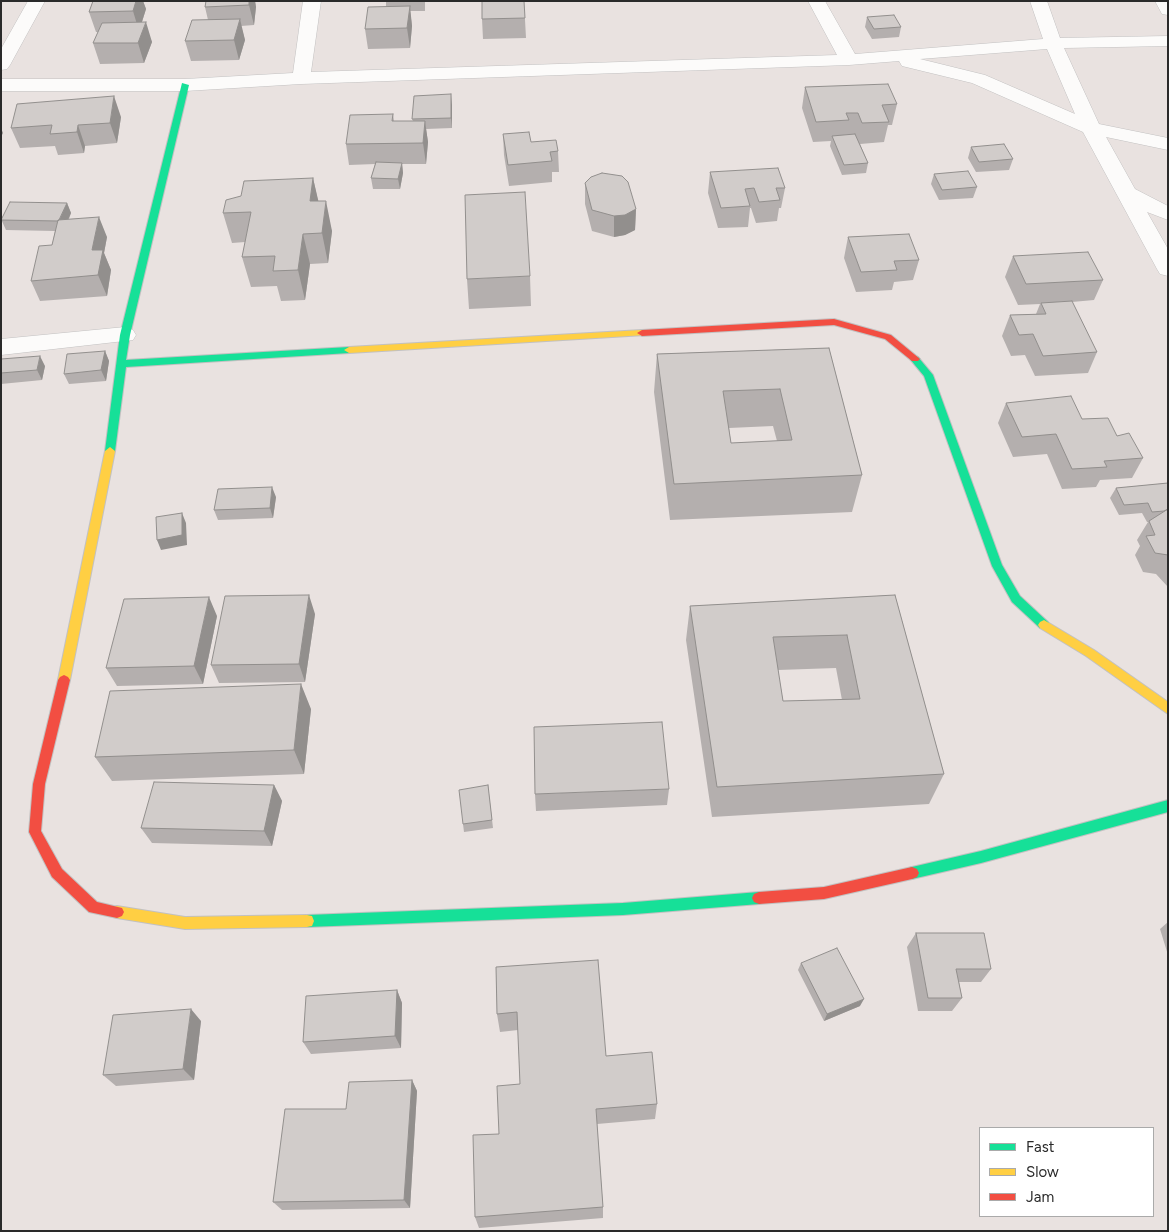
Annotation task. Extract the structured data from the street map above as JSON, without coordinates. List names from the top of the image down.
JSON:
{
  "legend": ["Fast", "Slow", "Jam"]
}
